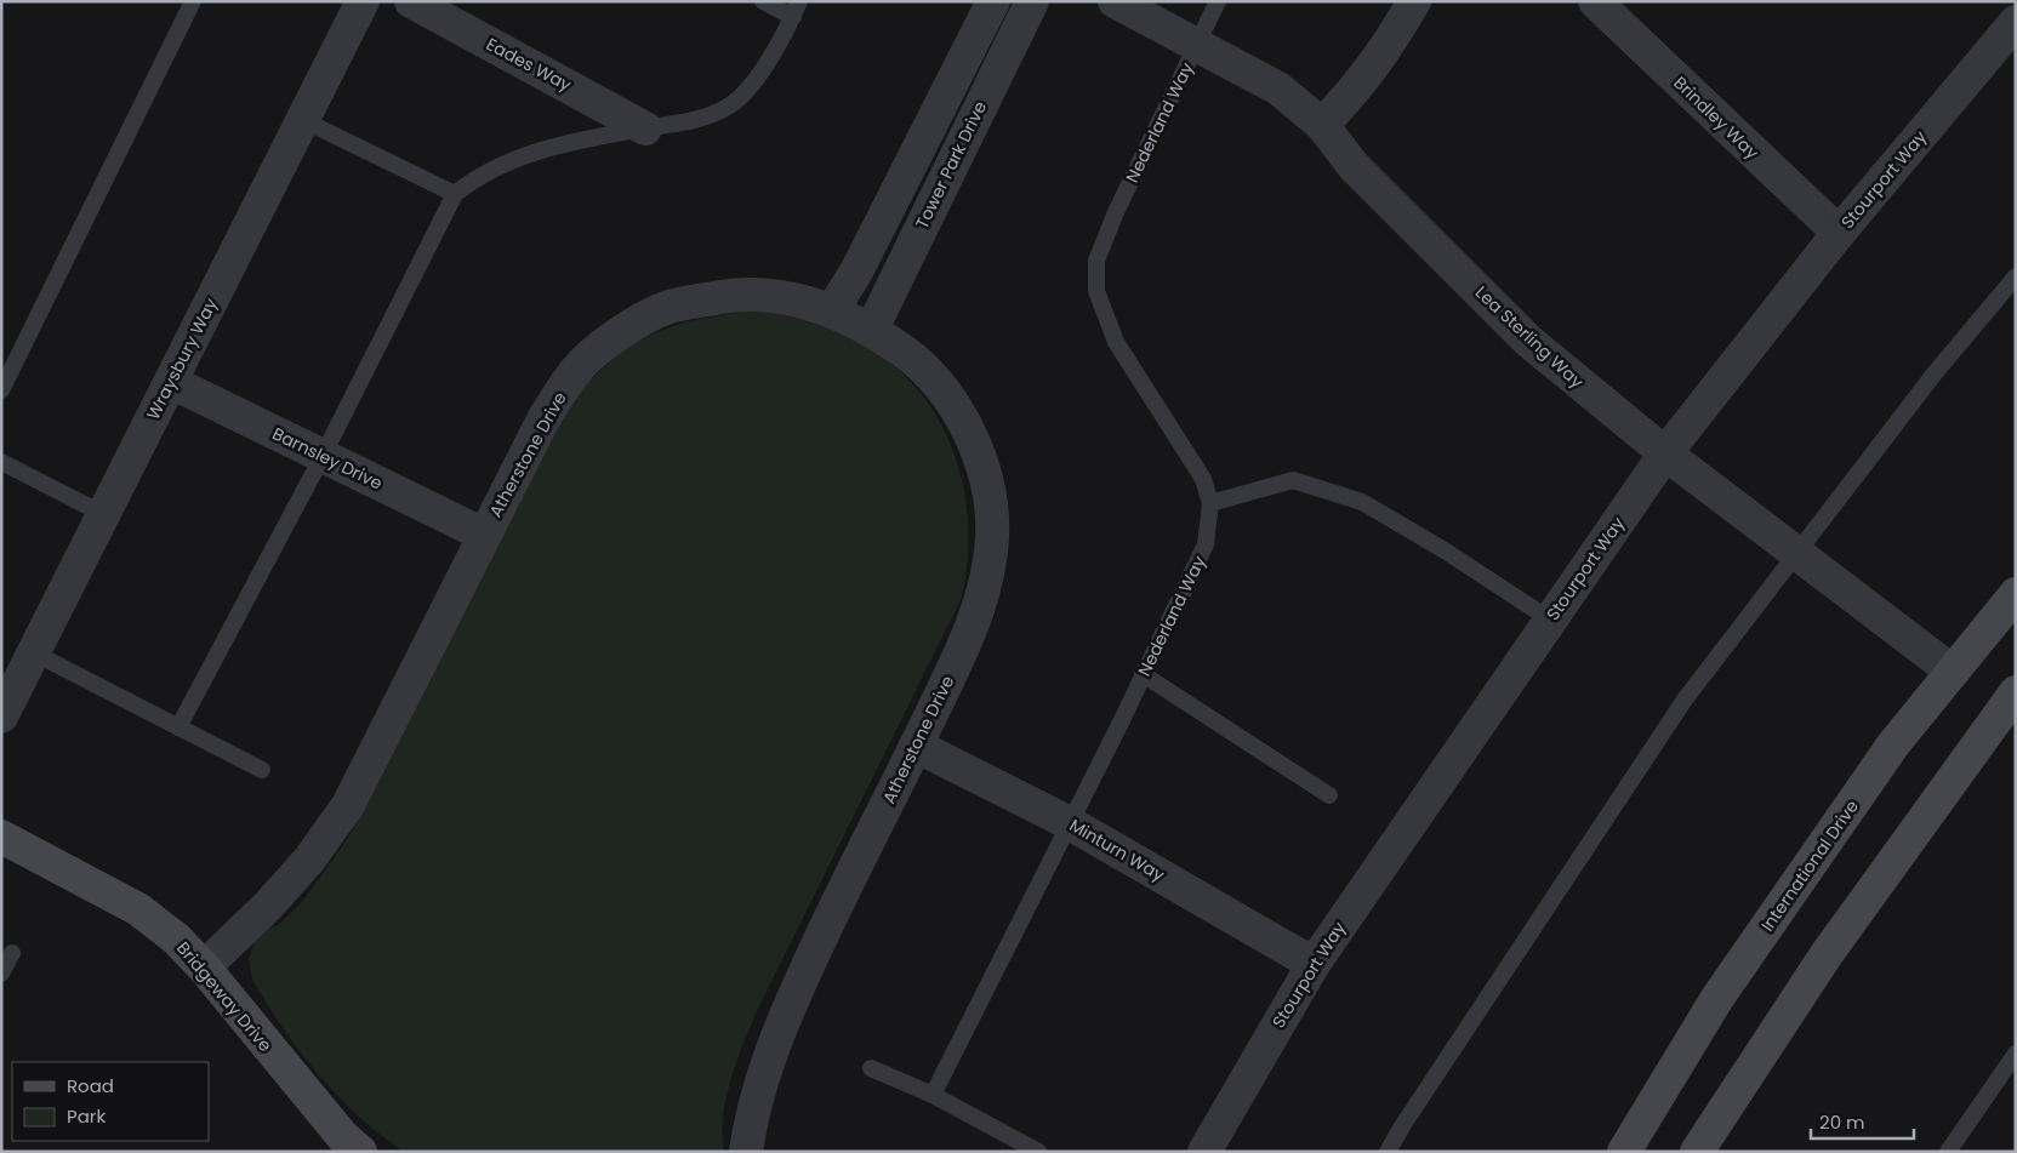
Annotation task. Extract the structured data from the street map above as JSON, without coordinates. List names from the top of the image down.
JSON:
{
  "streets": {
    "main road": ["International Drive", "Bridgeway Drive"],
    "street": [
      "Eades Way",
      "Brindley Way",
      "Tower Park Drive",
      "Stourport Way",
      "Lea Sterling Way",
      "Wraysbury Way",
      "Atherstone Drive",
      "Barnsley Drive",
      "Minturn Way"
    ],
    "lane": ["Nederland Way"]
  },
  "crossings": [
    ["Brindley Way", "Stourport Way"],
    ["Nederland Way", "Lea Sterling Way"],
    ["Nederland Way", "Minturn Way"],
    ["Tower Park Drive", "Atherstone Drive"],
    ["Stourport Way", "Lea Sterling Way"],
    ["Stourport Way", "Minturn Way"],
    ["Lea Sterling Way", "International Drive"],
    ["Wraysbury Way", "Barnsley Drive"],
    ["Atherstone Drive", "Barnsley Drive"],
    ["Atherstone Drive", "Minturn Way"],
    ["Atherstone Drive", "Bridgeway Drive"]
  ],
  "legend": ["Road", "Park"],
  "scale_bar": "20 m"
}
